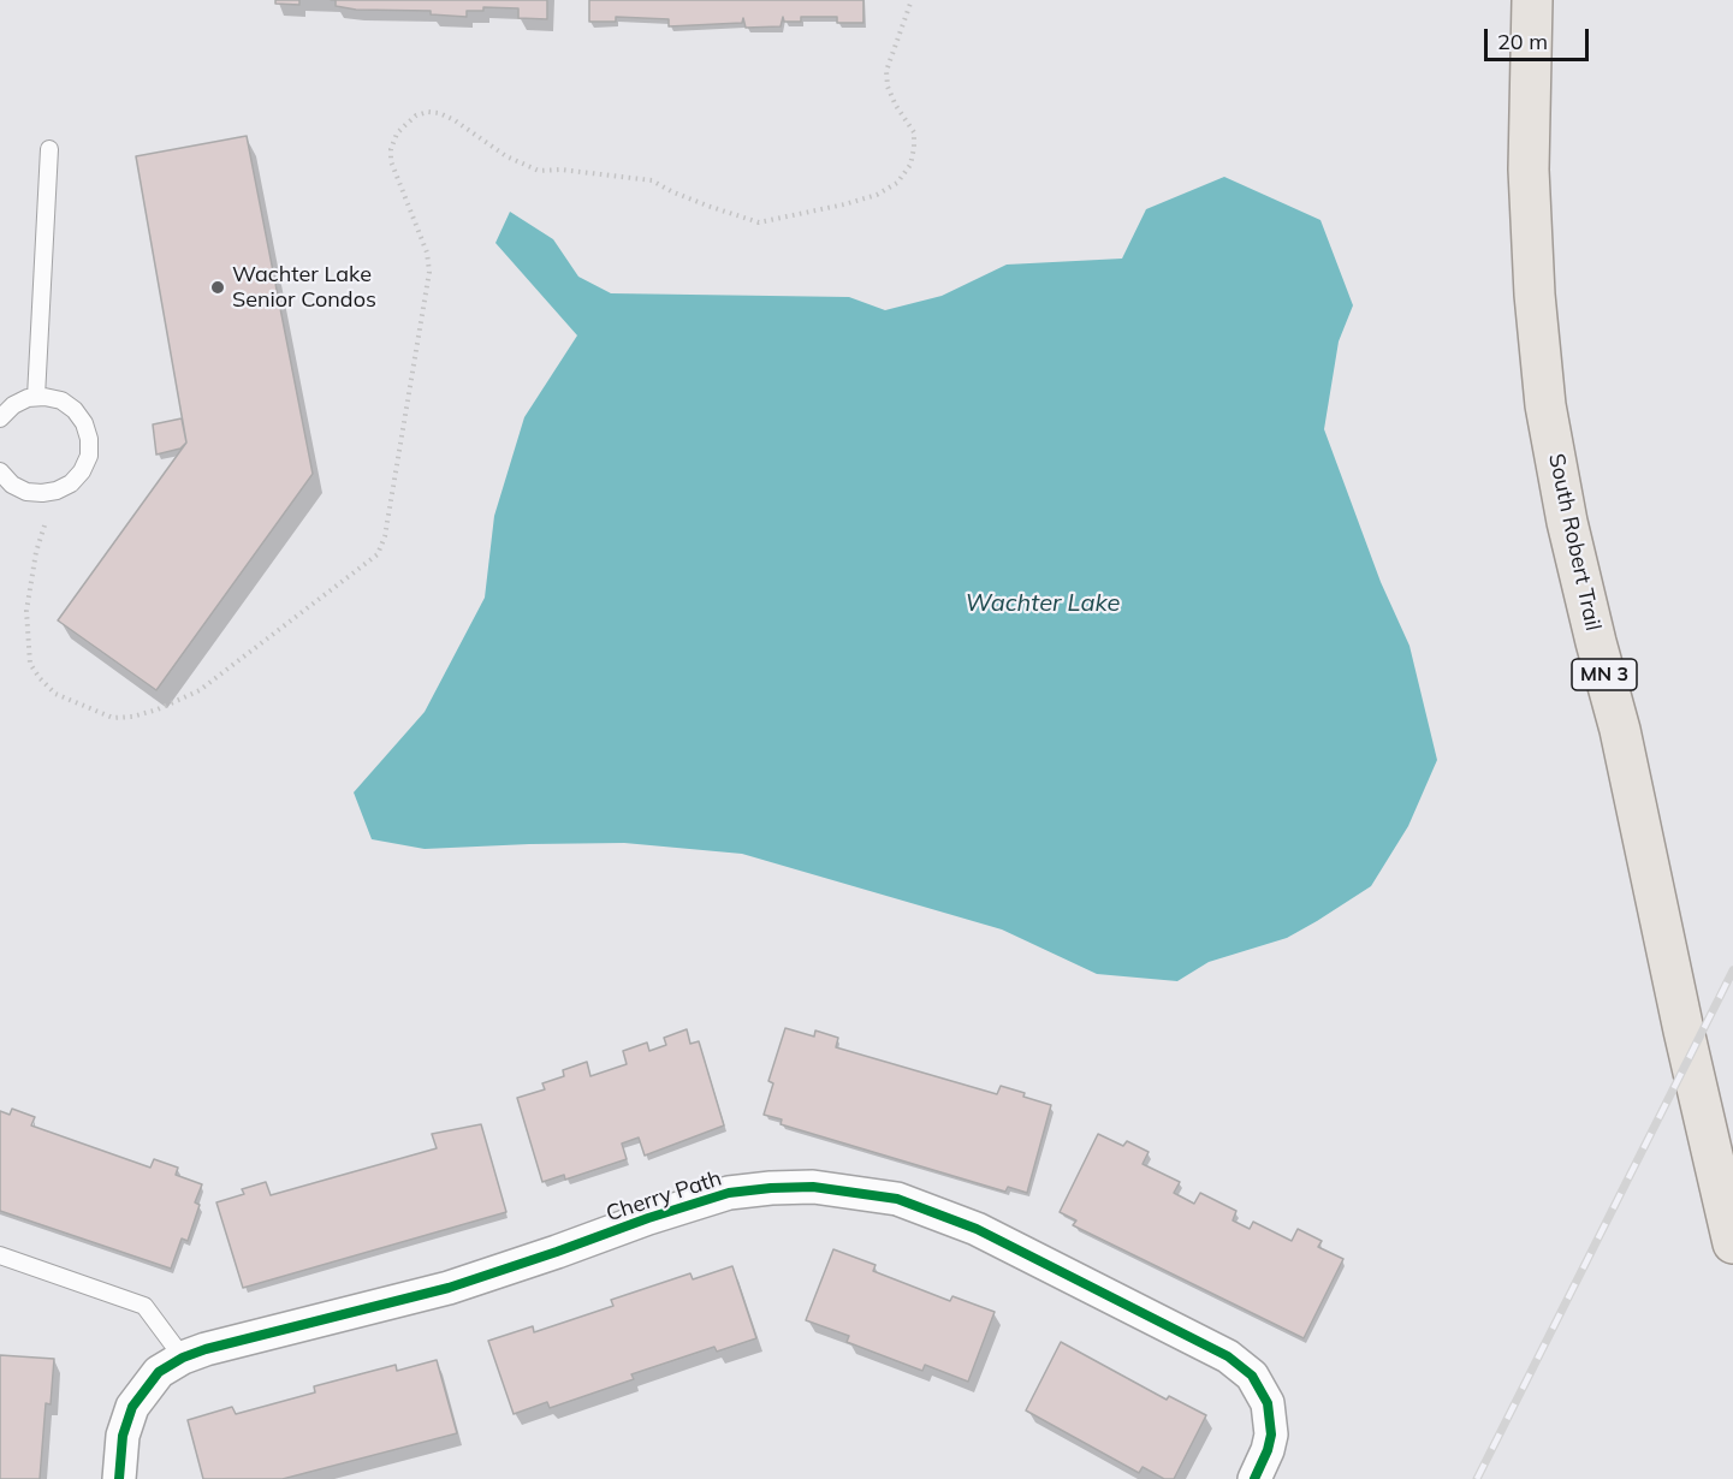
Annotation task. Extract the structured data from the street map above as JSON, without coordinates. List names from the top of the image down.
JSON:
{
  "streets": {
    "main road": ["South Robert Trail", "MN 3"],
    "street": ["Cherry Path"]
  },
  "water": ["Wachter Lake"],
  "places": ["Wachter Lake Senior Condos"],
  "scale_bar": "20 m"
}
